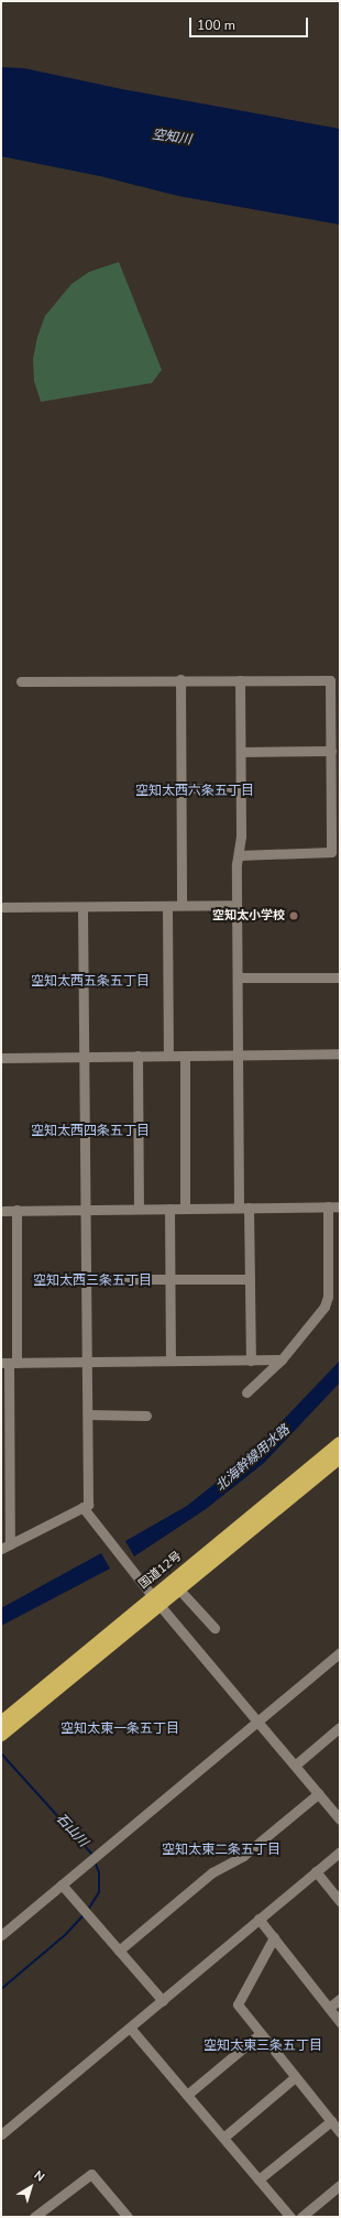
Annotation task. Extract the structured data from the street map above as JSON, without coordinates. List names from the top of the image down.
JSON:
{
  "streets": {
    "highway": ["国道12号"]
  },
  "districts": [
    "空知太西六条五丁目",
    "空知太西五条五丁目",
    "空知太西四条五丁目",
    "空知太西三条五丁目",
    "空知太東一条五丁目",
    "空知太東二条五丁目",
    "空知太東三条五丁目"
  ],
  "water": ["空知川", "北海幹線用水路", "石山川"],
  "places": ["空知太小学校"],
  "scale_bar": "100 m",
  "north": "top right"
}
